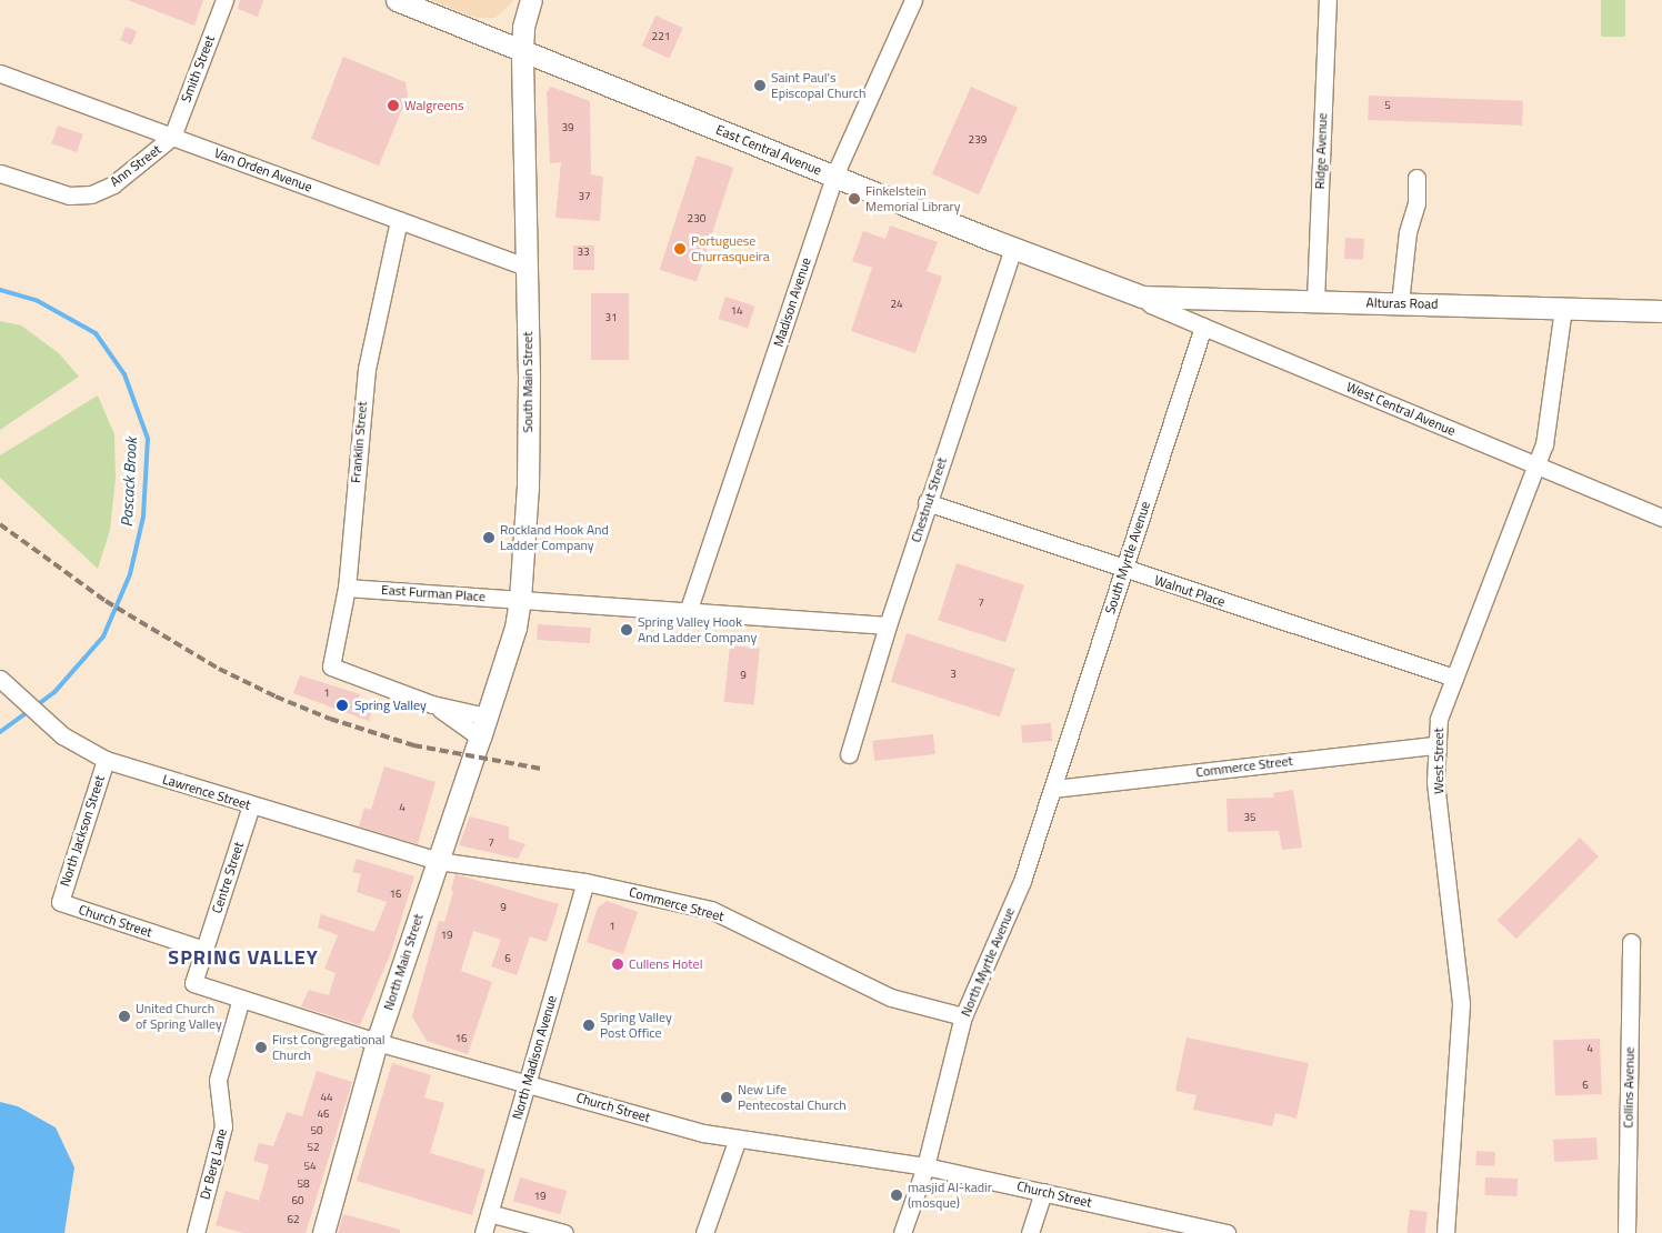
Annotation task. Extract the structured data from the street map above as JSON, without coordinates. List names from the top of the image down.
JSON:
{
  "streets": {
    "main road": [
      "East Central Avenue",
      "Alturas Road",
      "South Main Street",
      "North Main Street"
    ],
    "street": [
      "Smith Street",
      "Ridge Avenue",
      "Ann Street",
      "Van Orden Avenue",
      "Madison Avenue",
      "West Central Avenue",
      "Franklin Street",
      "Chestnut Street",
      "South Myrtle Avenue",
      "Walnut Place",
      "East Furman Place",
      "West Street",
      "Commerce Street",
      "Lawrence Street",
      "North Jackson Street",
      "Centre Street",
      "Church Street",
      "North Myrtle Avenue",
      "North Madison Avenue",
      "Collins Avenue",
      "Dr Berg Lane"
    ]
  },
  "crossings": [
    ["Smith Street", "Ann Street"],
    ["Smith Street", "Van Orden Avenue"],
    ["East Central Avenue", "Madison Avenue"],
    ["East Central Avenue", "Alturas Road"],
    ["East Central Avenue", "South Main Street"],
    ["East Central Avenue", "West Central Avenue"],
    ["East Central Avenue", "Chestnut Street"],
    ["Ridge Avenue", "Alturas Road"],
    ["Ann Street", "Van Orden Avenue"],
    ["Van Orden Avenue", "South Main Street"],
    ["Van Orden Avenue", "Franklin Street"],
    ["Madison Avenue", "East Furman Place"],
    ["Alturas Road", "West Central Avenue"],
    ["Alturas Road", "West Street"],
    ["South Main Street", "East Furman Place"],
    ["South Main Street", "North Main Street"],
    ["West Central Avenue", "South Myrtle Avenue"],
    ["West Central Avenue", "West Street"],
    ["Franklin Street", "East Furman Place"],
    ["Chestnut Street", "Walnut Place"],
    ["Chestnut Street", "East Furman Place"],
    ["South Myrtle Avenue", "Walnut Place"],
    ["South Myrtle Avenue", "Commerce Street"],
    ["South Myrtle Avenue", "North Myrtle Avenue"],
    ["Walnut Place", "West Street"],
    ["West Street", "Commerce Street"],
    ["Commerce Street", "Lawrence Street"],
    ["Commerce Street", "North Main Street"],
    ["Commerce Street", "North Myrtle Avenue"],
    ["Commerce Street", "North Madison Avenue"],
    ["Lawrence Street", "North Jackson Street"],
    ["Lawrence Street", "Centre Street"],
    ["Lawrence Street", "North Main Street"],
    ["North Jackson Street", "Church Street"],
    ["Centre Street", "Church Street"],
    ["Church Street", "North Main Street"],
    ["Church Street", "North Myrtle Avenue"],
    ["Church Street", "North Madison Avenue"],
    ["Church Street", "Dr Berg Lane"]
  ],
  "districts": ["SPRING VALLEY"],
  "water": ["Pascack Brook"],
  "places": [
    "Saint Paul's Episcopal Church",
    "Walgreens",
    "Finkelstein Memorial Library",
    "Portuguese Churrasqueira",
    "Rockland Hook And Ladder Company",
    "Spring Valley Hook And Ladder Company",
    "Spring Valley",
    "Cullens Hotel",
    "United Church of Spring Valley",
    "Spring Valley Post Office",
    "First Congregational Church",
    "New Life Pentecostal Church",
    "masjid Al-kadir (mosque)"
  ],
  "house_numbers": [
    "221",
    "5",
    "39",
    "239",
    "37",
    "230",
    "33",
    "24",
    "14",
    "31",
    "7",
    "3",
    "9",
    "1",
    "4",
    "35",
    "7",
    "16",
    "9",
    "1",
    "19",
    "6",
    "16",
    "4",
    "6",
    "44",
    "46",
    "50",
    "52",
    "54",
    "58",
    "19",
    "60",
    "62"
  ]
}
